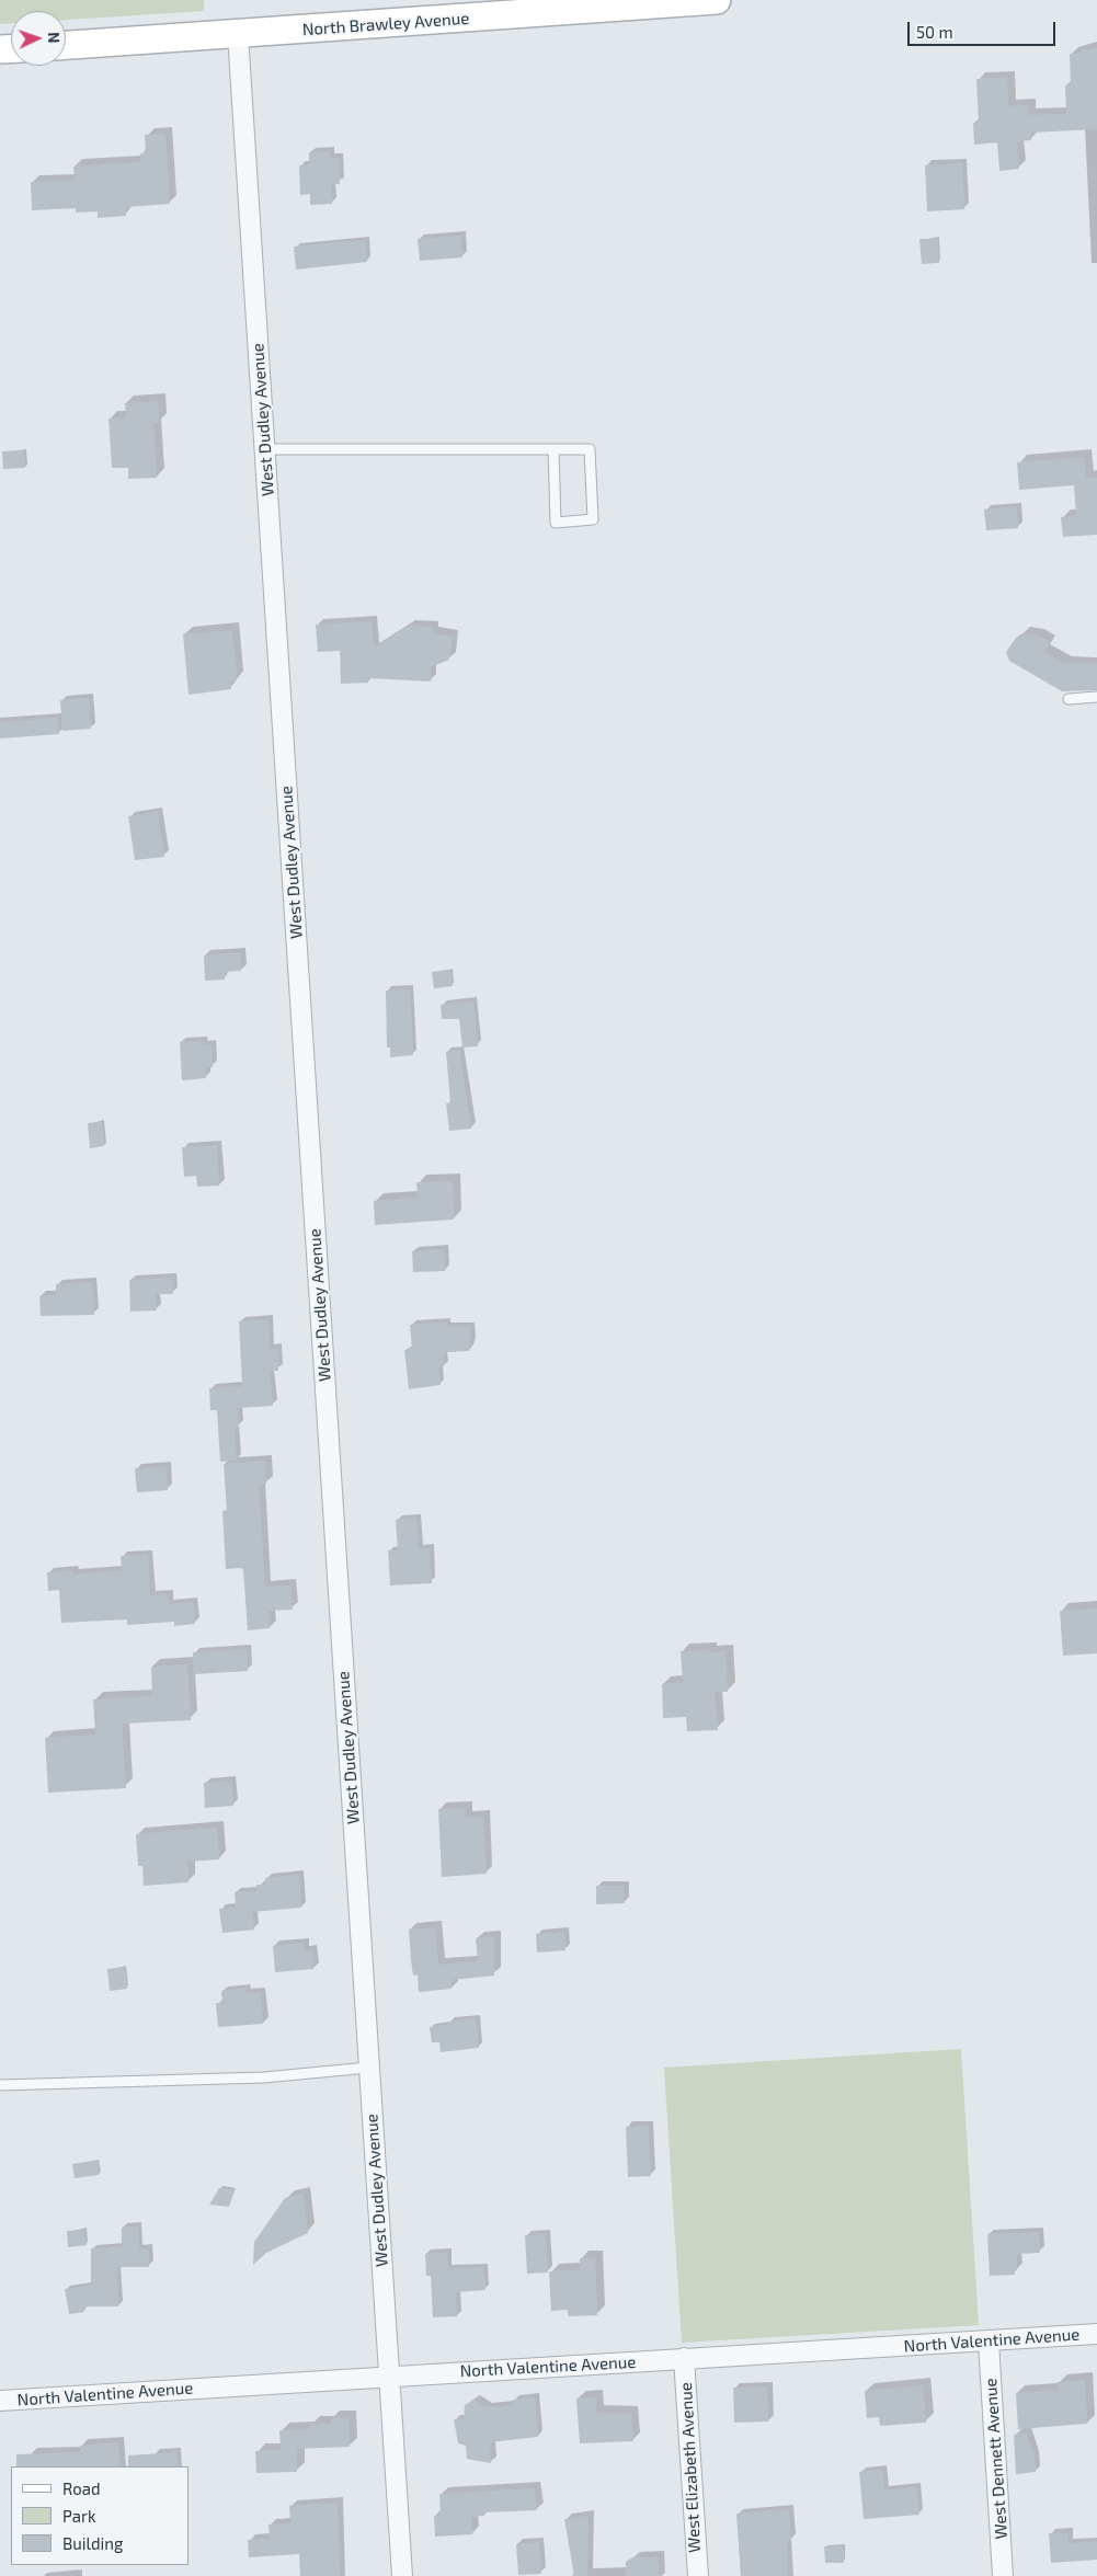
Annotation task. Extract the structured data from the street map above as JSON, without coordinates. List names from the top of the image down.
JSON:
{
  "streets": {
    "street": [
      "North Brawley Avenue",
      "West Dudley Avenue",
      "North Valentine Avenue",
      "West Dennett Avenue",
      "West Elizabeth Avenue"
    ]
  },
  "crossings": [
    ["North Brawley Avenue", "West Dudley Avenue"],
    ["West Dudley Avenue", "North Valentine Avenue"],
    ["North Valentine Avenue", "West Dennett Avenue"],
    ["North Valentine Avenue", "West Elizabeth Avenue"]
  ],
  "legend": ["Road", "Park", "Building"],
  "scale_bar": "50 m",
  "north": "right"
}
